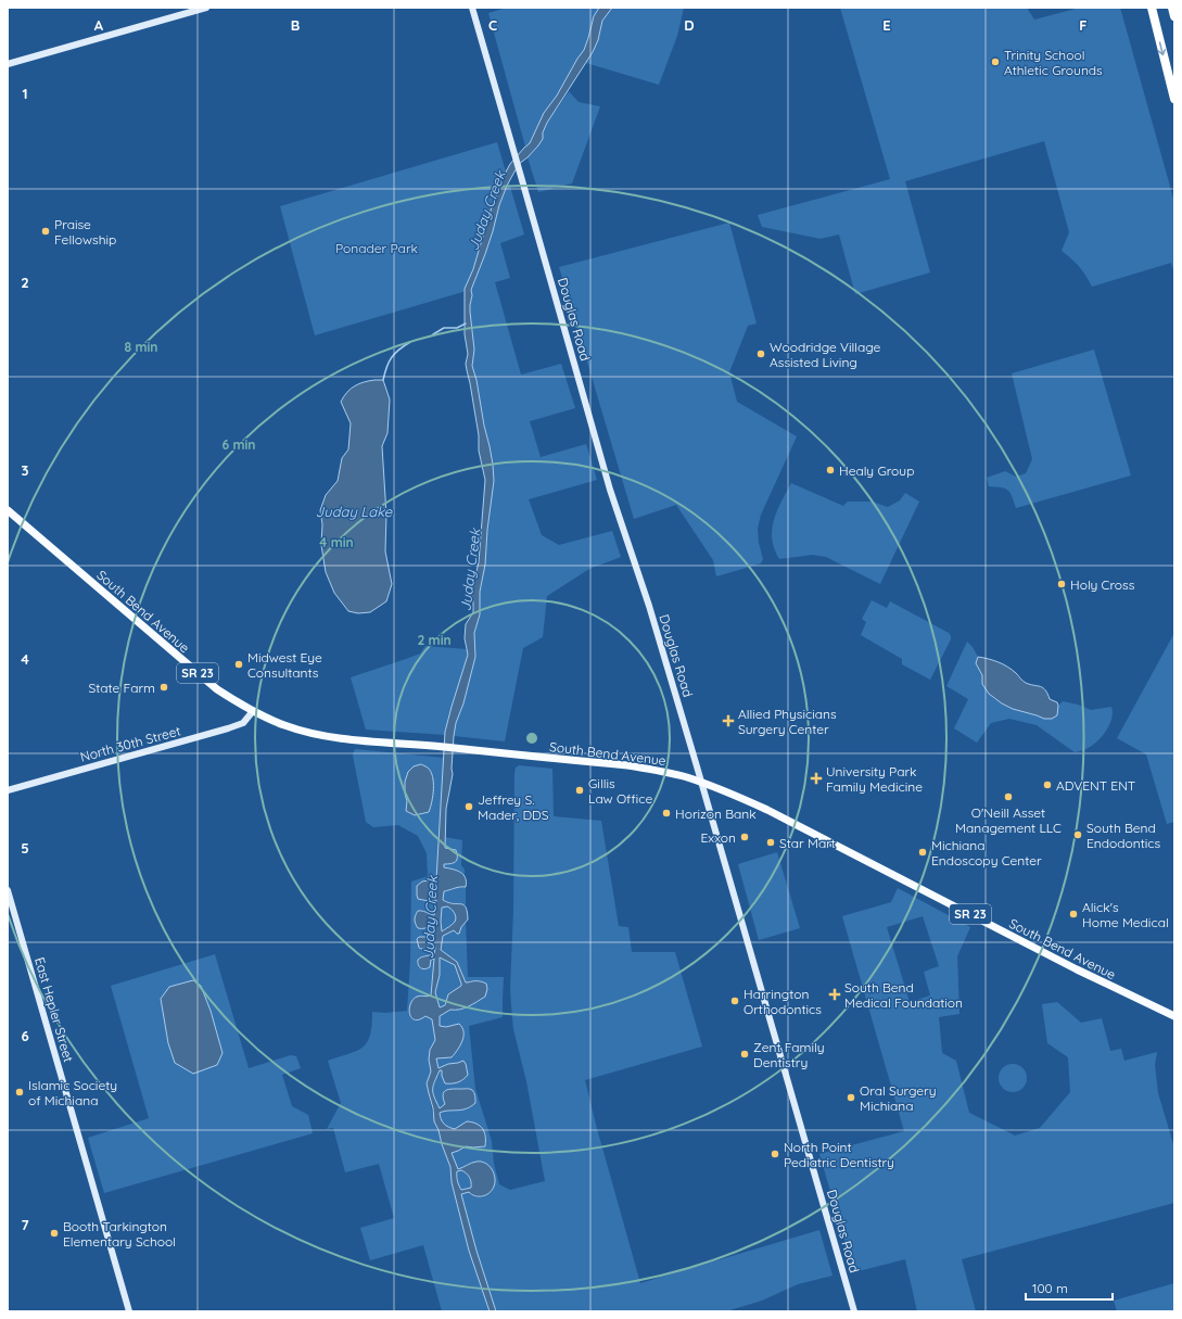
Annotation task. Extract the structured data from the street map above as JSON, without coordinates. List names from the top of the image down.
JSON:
{
  "streets": {
    "main road": ["South Bend Avenue", "SR 23"],
    "street": ["Douglas Road", "North 30th Street", "East Hepler Street"]
  },
  "crossings": [
    ["Douglas Road", "South Bend Avenue"],
    ["South Bend Avenue", "North 30th Street"]
  ],
  "water": ["Juday Creek", "Juday Lake"],
  "parks": ["Ponader Park"],
  "places": {
    "other": [
      "Trinity School Athletic Grounds",
      "Praise Fellowship",
      "Woodridge Village Assisted Living",
      "Healy Group",
      "Holy Cross",
      "Midwest Eye Consultants",
      "State Farm",
      "ADVENT ENT",
      "Gillis Law Office",
      "O'Neill Asset Management LLC",
      "Jeffrey S. Mader, DDS",
      "Horizon Bank",
      "South Bend Endodontics",
      "Exxon",
      "Star Mart",
      "Michiana Endoscopy Center",
      "Alick's Home Medical",
      "Harrington Orthodontics",
      "Zent Family Dentistry",
      "Islamic Society of Michiana",
      "Oral Surgery Michiana",
      "North Point Pediatric Dentistry",
      "Booth Tarkington Elementary School"
    ],
    "health": ["Allied Physicians Surgery Center", "University Park Family Medicine", "South Bend Medical Foundation"]
  },
  "scale_bar": "100 m",
  "grid": {
    "columns": [
      "A",
      "B",
      "C",
      "D",
      "E",
      "F"
    ],
    "rows": [
      "1",
      "2",
      "3",
      "4",
      "5",
      "6",
      "7"
    ]
  },
  "rings": [
    "8 min",
    "6 min",
    "4 min",
    "2 min"
  ]
}
